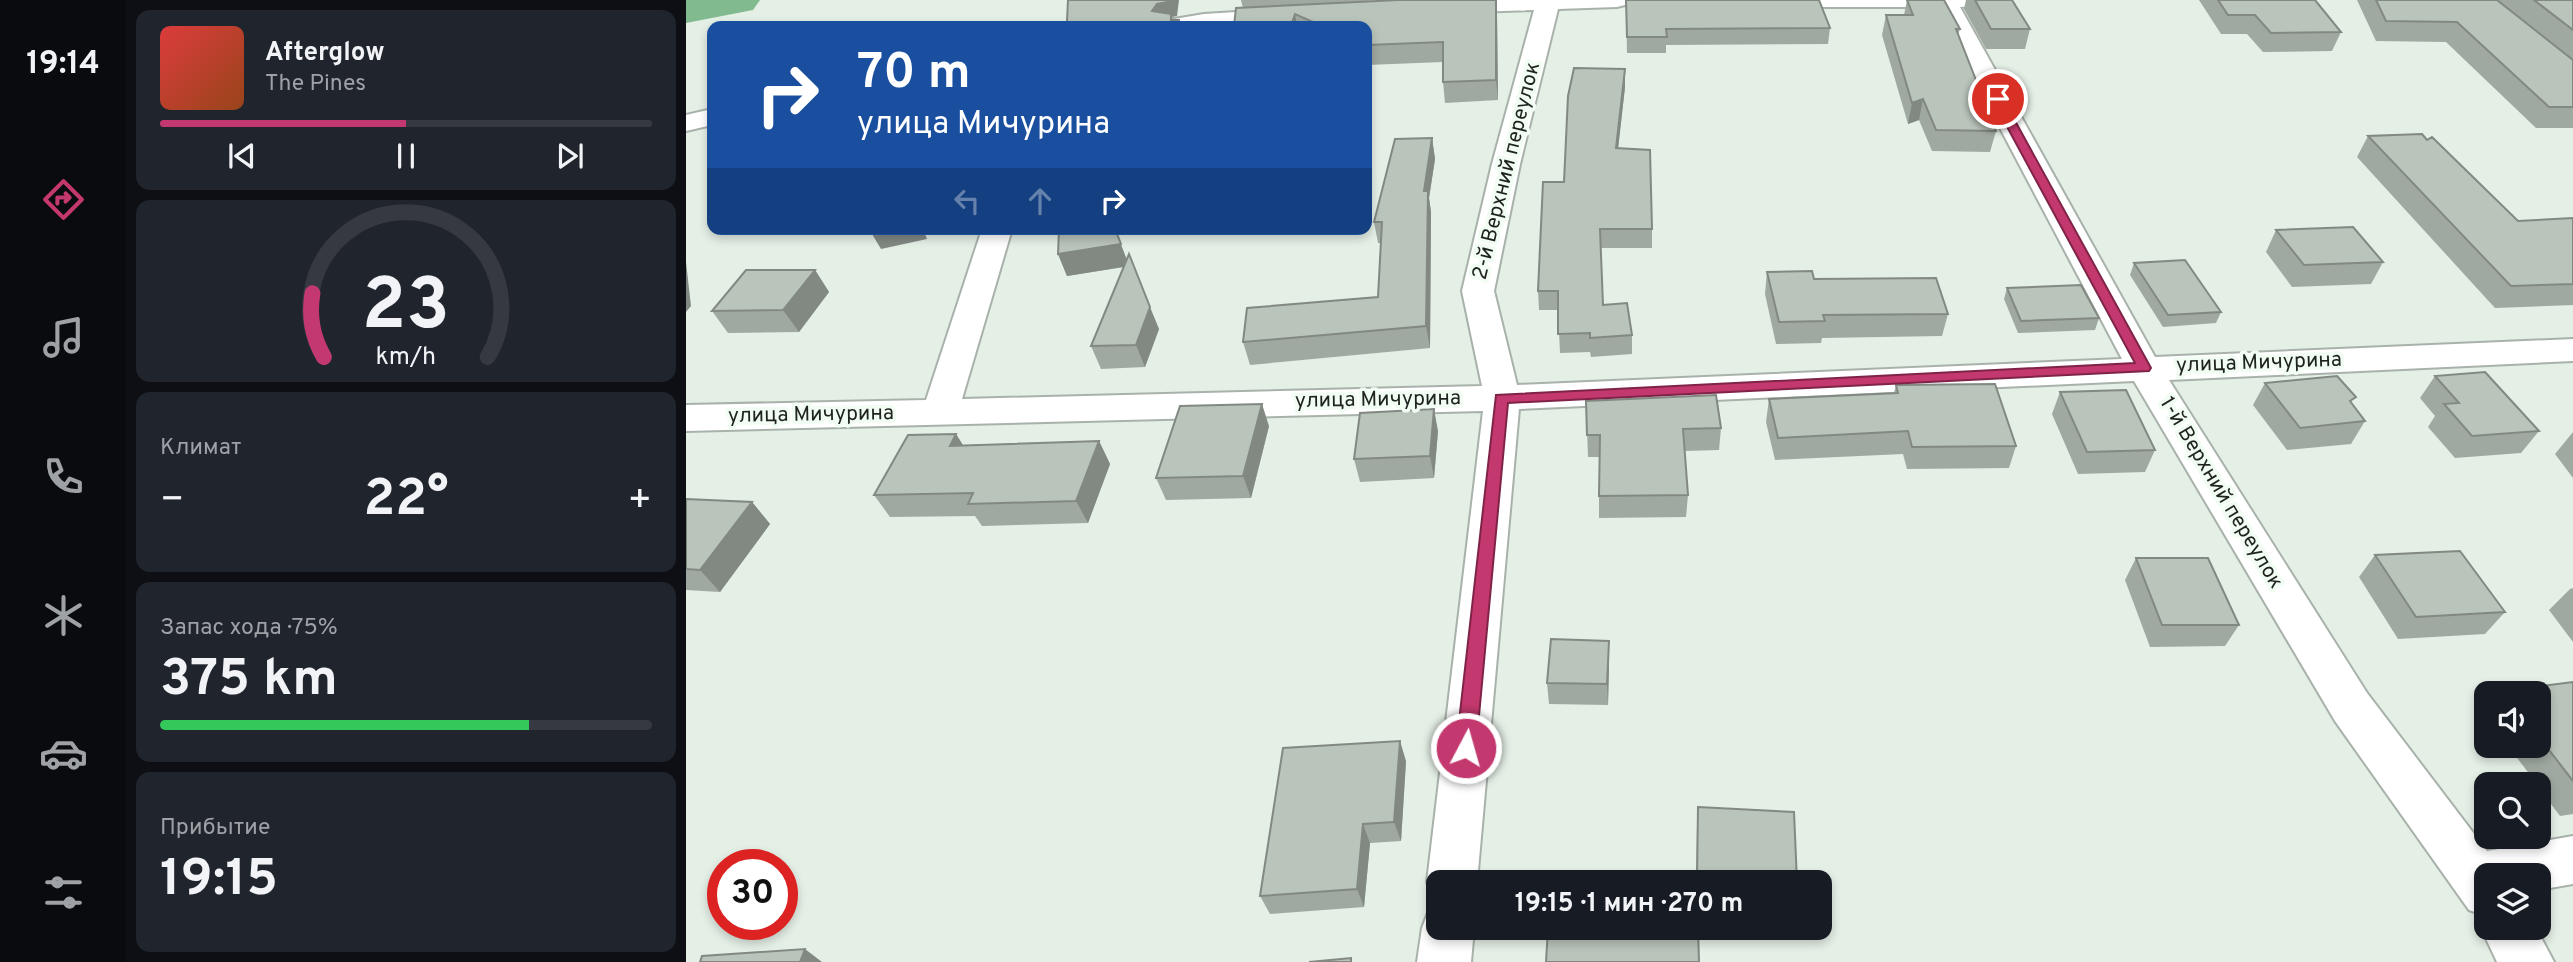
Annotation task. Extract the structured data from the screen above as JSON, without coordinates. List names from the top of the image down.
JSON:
{
  "streets": {
    "street": ["2-й Верхний переулок", "улица Мичурина", "1-й Верхний переулок"]
  },
  "crossings": [
    ["2-й Верхний переулок", "улица Мичурина"],
    ["улица Мичурина", "1-й Верхний переулок"]
  ],
  "page": {
    "tabs": "19:14",
    "turn": ["70 m", "улица Мичурина"],
    "song": ["Afterglow", "The Pines"],
    "tile": [
      "Климат",
      ["Запас хода · 75%", "375 km"],
      ["Прибытие", "19:15"]
    ],
    "heat": ["−", "22°", "+"],
    "limit": "30",
    "trip": "19:15 · 1 мин · 270 m",
    "gauge": ["23", "km/h"]
  }
}
